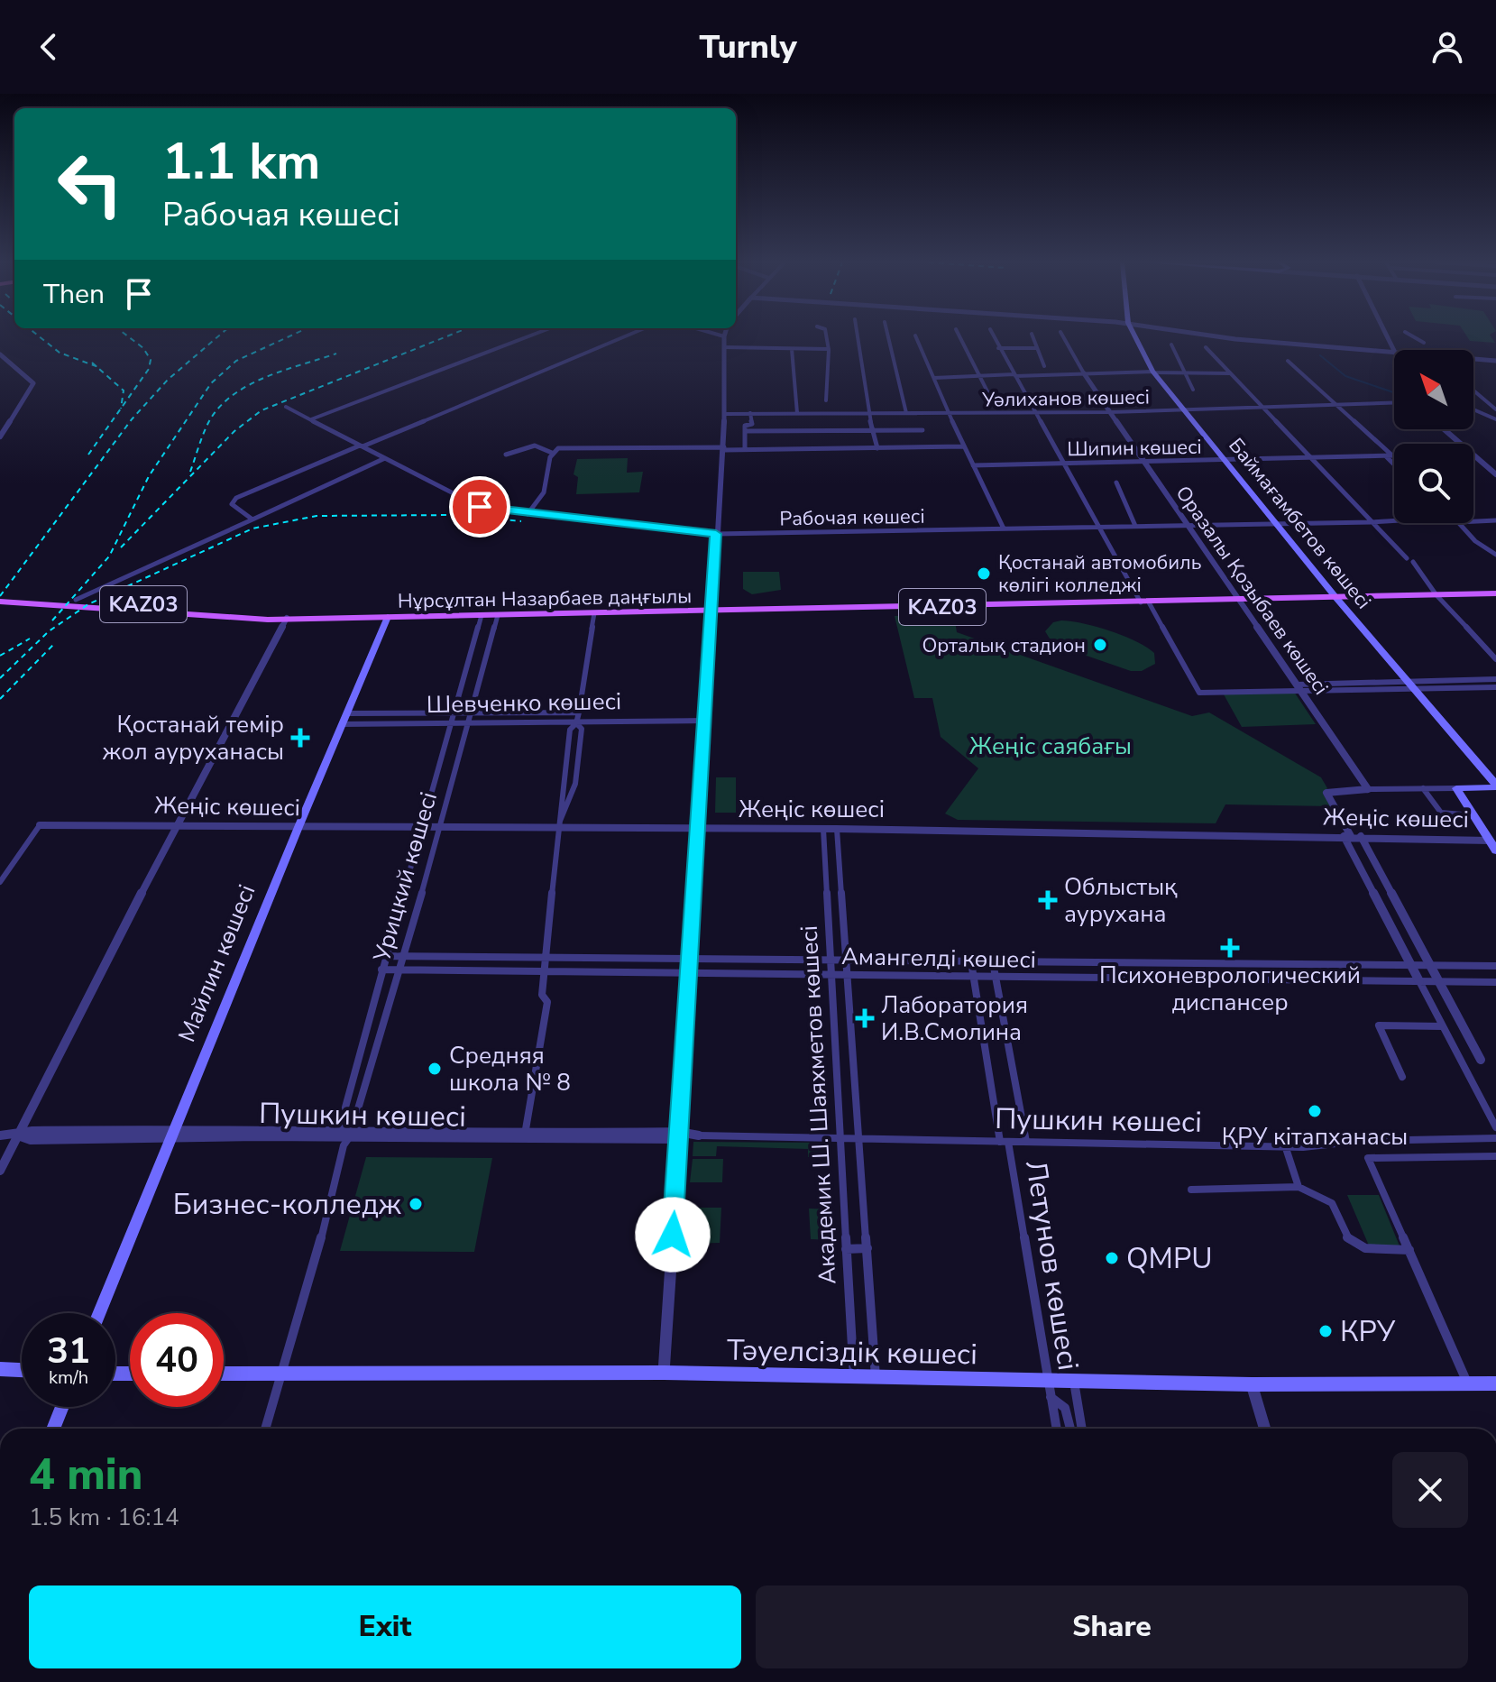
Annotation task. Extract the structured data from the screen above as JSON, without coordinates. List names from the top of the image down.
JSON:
{
  "streets": {
    "main road": [
      "Баймағамбетов көшесі",
      "Нұрсұлтан Назарбаев даңғылы",
      "KАZ03",
      "Майлин көшесі",
      "Тәуелсіздік көшесі"
    ],
    "street": [
      "Уәлиханов көшесі",
      "Шипин көшесі",
      "Рабочая көшесі",
      "Оразалы Қозыбаев көшесі",
      "Шевченко көшесі",
      "Жеңіс көшесі",
      "Урицкий көшесі",
      "Амангелді көшесі",
      "Академик Ш. Шаяхметов көшесі",
      "Пушкин көшесі",
      "Летунов көшесі"
    ]
  },
  "crossings": [
    ["Уәлиханов көшесі", "Баймағамбетов көшесі"],
    ["Уәлиханов көшесі", "Оразалы Қозыбаев көшесі"],
    ["Шипин көшесі", "Баймағамбетов көшесі"],
    ["Шипин көшесі", "Оразалы Қозыбаев көшесі"],
    ["Рабочая көшесі", "Баймағамбетов көшесі"],
    ["Рабочая көшесі", "Оразалы Қозыбаев көшесі"],
    ["Баймағамбетов көшесі", "Нұрсұлтан Назарбаев даңғылы"],
    ["Оразалы Қозыбаев көшесі", "Нұрсұлтан Назарбаев даңғылы"],
    ["Нұрсұлтан Назарбаев даңғылы", "Урицкий көшесі"],
    ["Нұрсұлтан Назарбаев даңғылы", "Майлин көшесі"],
    ["Шевченко көшесі", "Урицкий көшесі"],
    ["Шевченко көшесі", "Майлин көшесі"],
    ["Жеңіс көшесі", "Урицкий көшесі"],
    ["Жеңіс көшесі", "Майлин көшесі"],
    ["Жеңіс көшесі", "Академик Ш. Шаяхметов көшесі"],
    ["Урицкий көшесі", "Амангелді көшесі"],
    ["Урицкий көшесі", "Пушкин көшесі"],
    ["Урицкий көшесі", "Тәуелсіздік көшесі"],
    ["Амангелді көшесі", "Академик Ш. Шаяхметов көшесі"],
    ["Амангелді көшесі", "Летунов көшесі"],
    ["Майлин көшесі", "Пушкин көшесі"],
    ["Академик Ш. Шаяхметов көшесі", "Пушкин көшесі"],
    ["Академик Ш. Шаяхметов көшесі", "Тәуелсіздік көшесі"],
    ["Пушкин көшесі", "Летунов көшесі"],
    ["Летунов көшесі", "Тәуелсіздік көшесі"]
  ],
  "parks": ["Жеңіс саябағы"],
  "places": {
    "other": [
      "Қостанай автомобиль көлігі колледжі",
      "Орталық стадион",
      "Средняя школа № 8",
      "ҚРУ кітапханасы",
      "Бизнес-колледж",
      "QMPU",
      "КРУ"
    ],
    "health": [
      "Қостанай темір жол ауруханасы",
      "Облыстық аурухана",
      "Психоневрологический диспансер",
      "Лаборатория И.В.Смолина"
    ]
  },
  "north": "top left",
  "page": {
    "header": "Turnly",
    "turn": ["1.1 km", "Рабочая көшесі"],
    "then": "Then",
    "speed": "31 km/h",
    "limit": "40",
    "heading": ["4 min", "1.5 km · 16:14"],
    "buttons": ["Exit", "Share"]
  }
}
